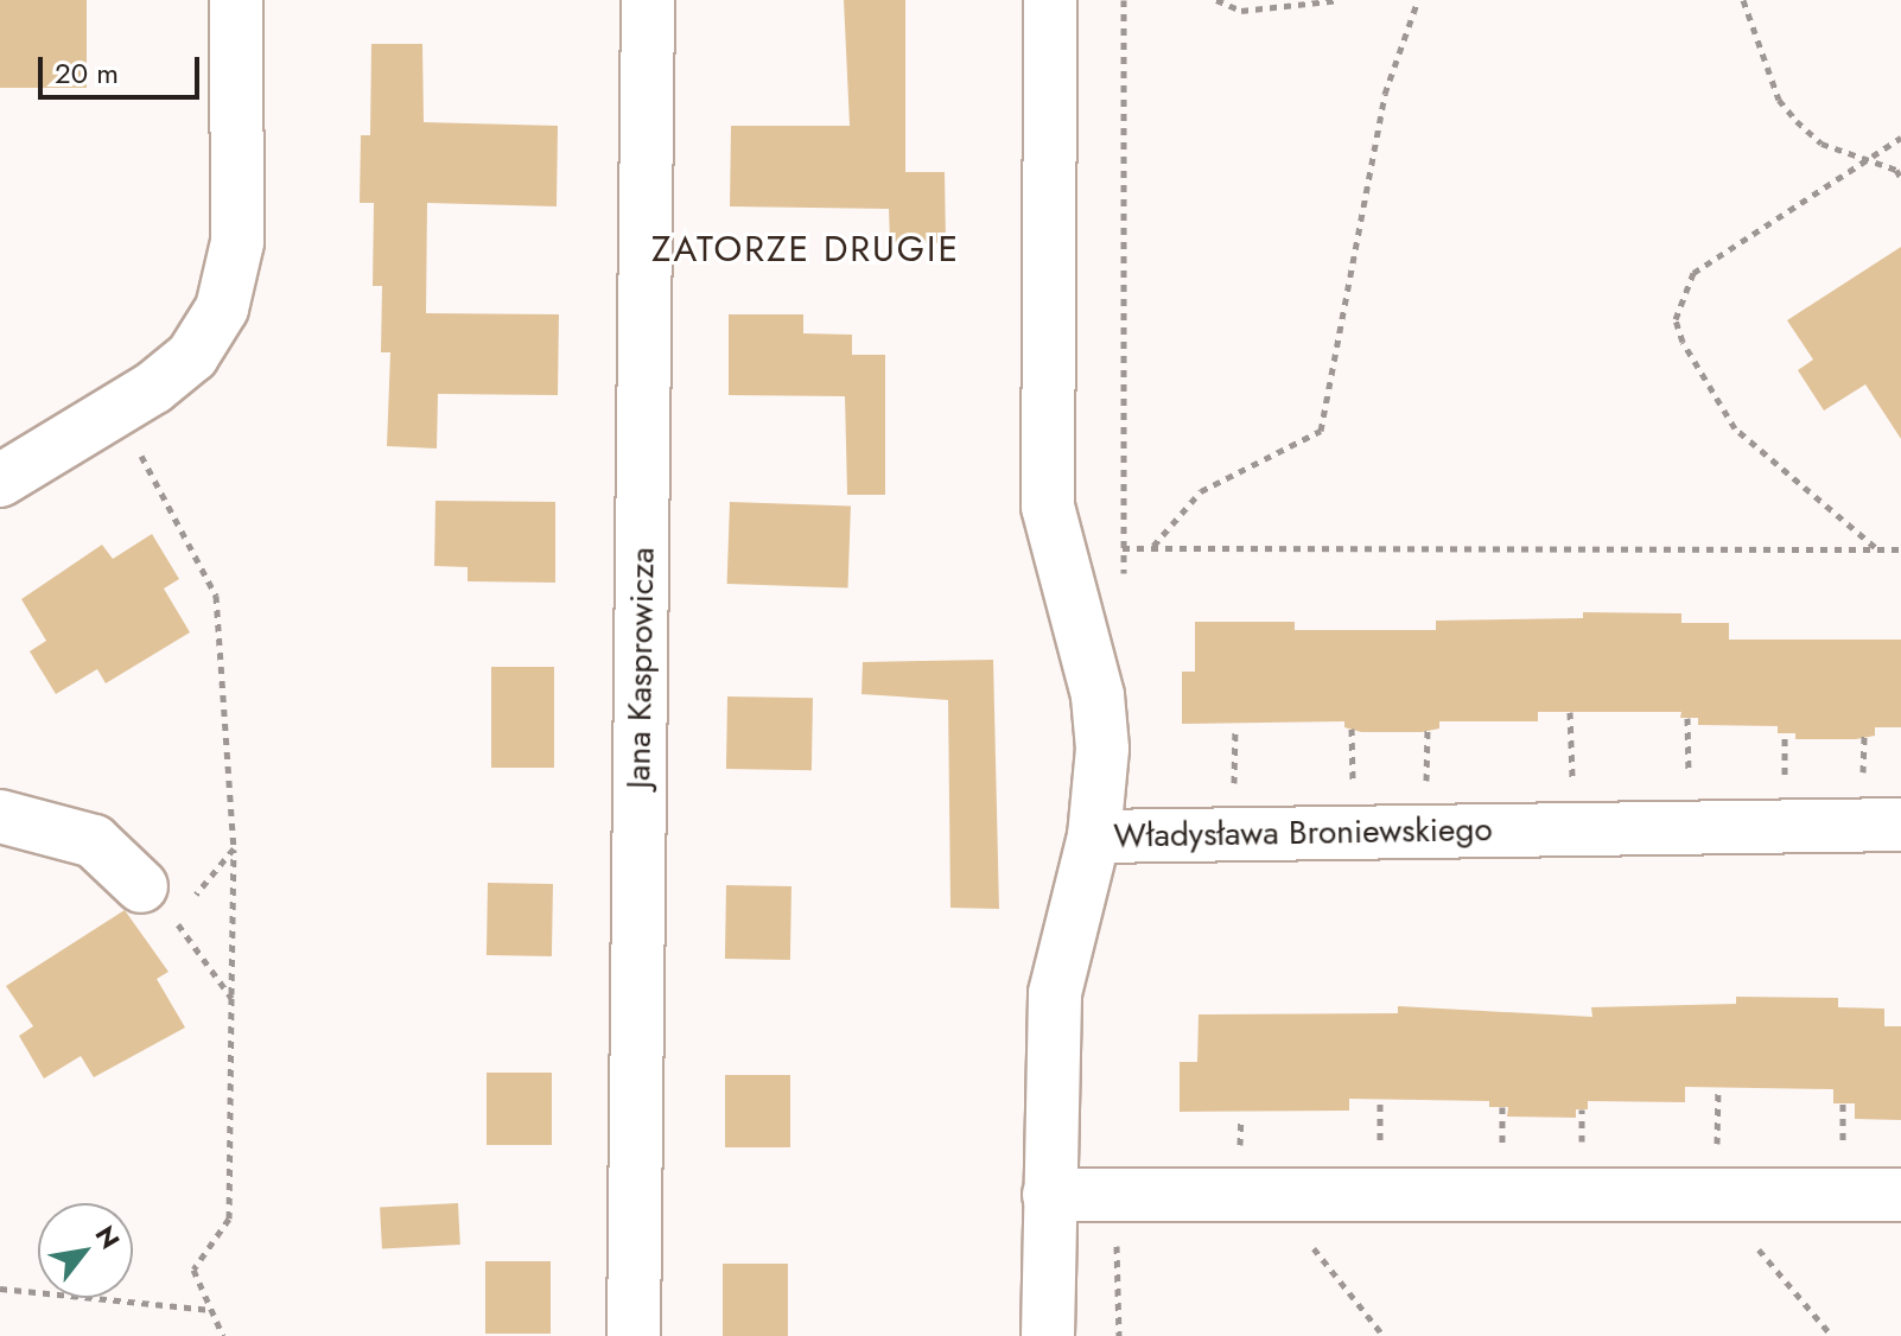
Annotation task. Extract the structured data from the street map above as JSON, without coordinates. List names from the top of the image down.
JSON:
{
  "streets": {
    "street": ["Jana Kasprowicza", "Władysława Broniewskiego"]
  },
  "districts": ["ZATORZE DRUGIE"],
  "scale_bar": "20 m",
  "north": "top right"
}
